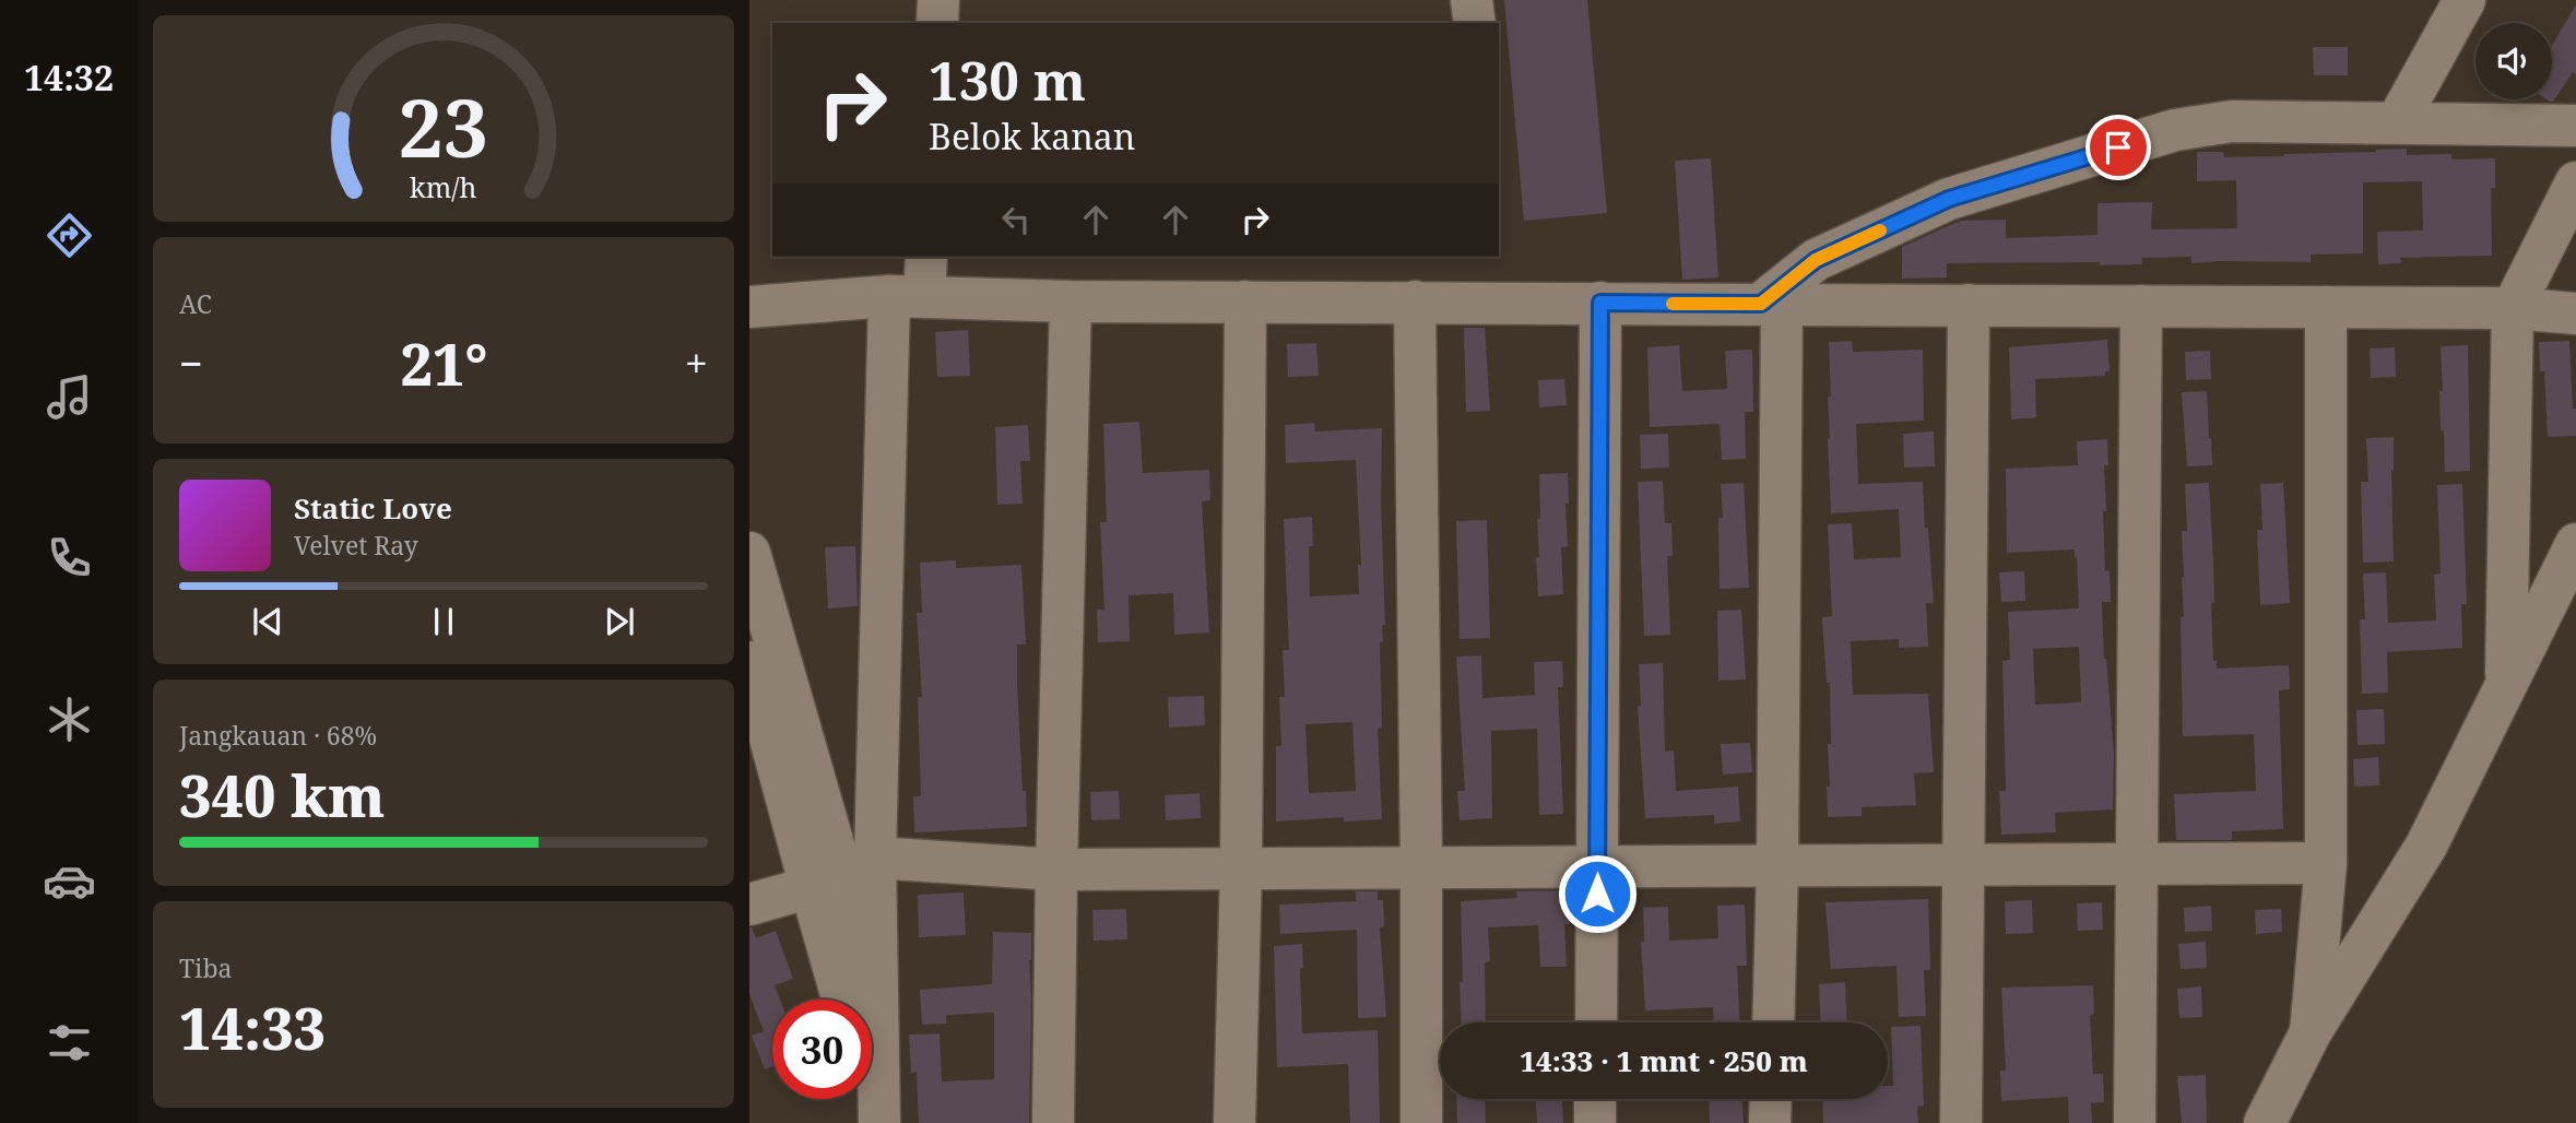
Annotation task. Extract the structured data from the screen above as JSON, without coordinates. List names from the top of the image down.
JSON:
{
  "page": {
    "tabs": "14:32",
    "turn": ["130 m", "Belok kanan"],
    "tile": [
      "AC",
      ["Jangkauan · 68%", "340 km"],
      ["Tiba", "14:33"]
    ],
    "heat": ["−", "21°", "+"],
    "song": ["Static Love", "Velvet Ray"],
    "limit": "30",
    "trip": "14:33 · 1 mnt · 250 m",
    "gauge": ["23", "km/h"]
  }
}
